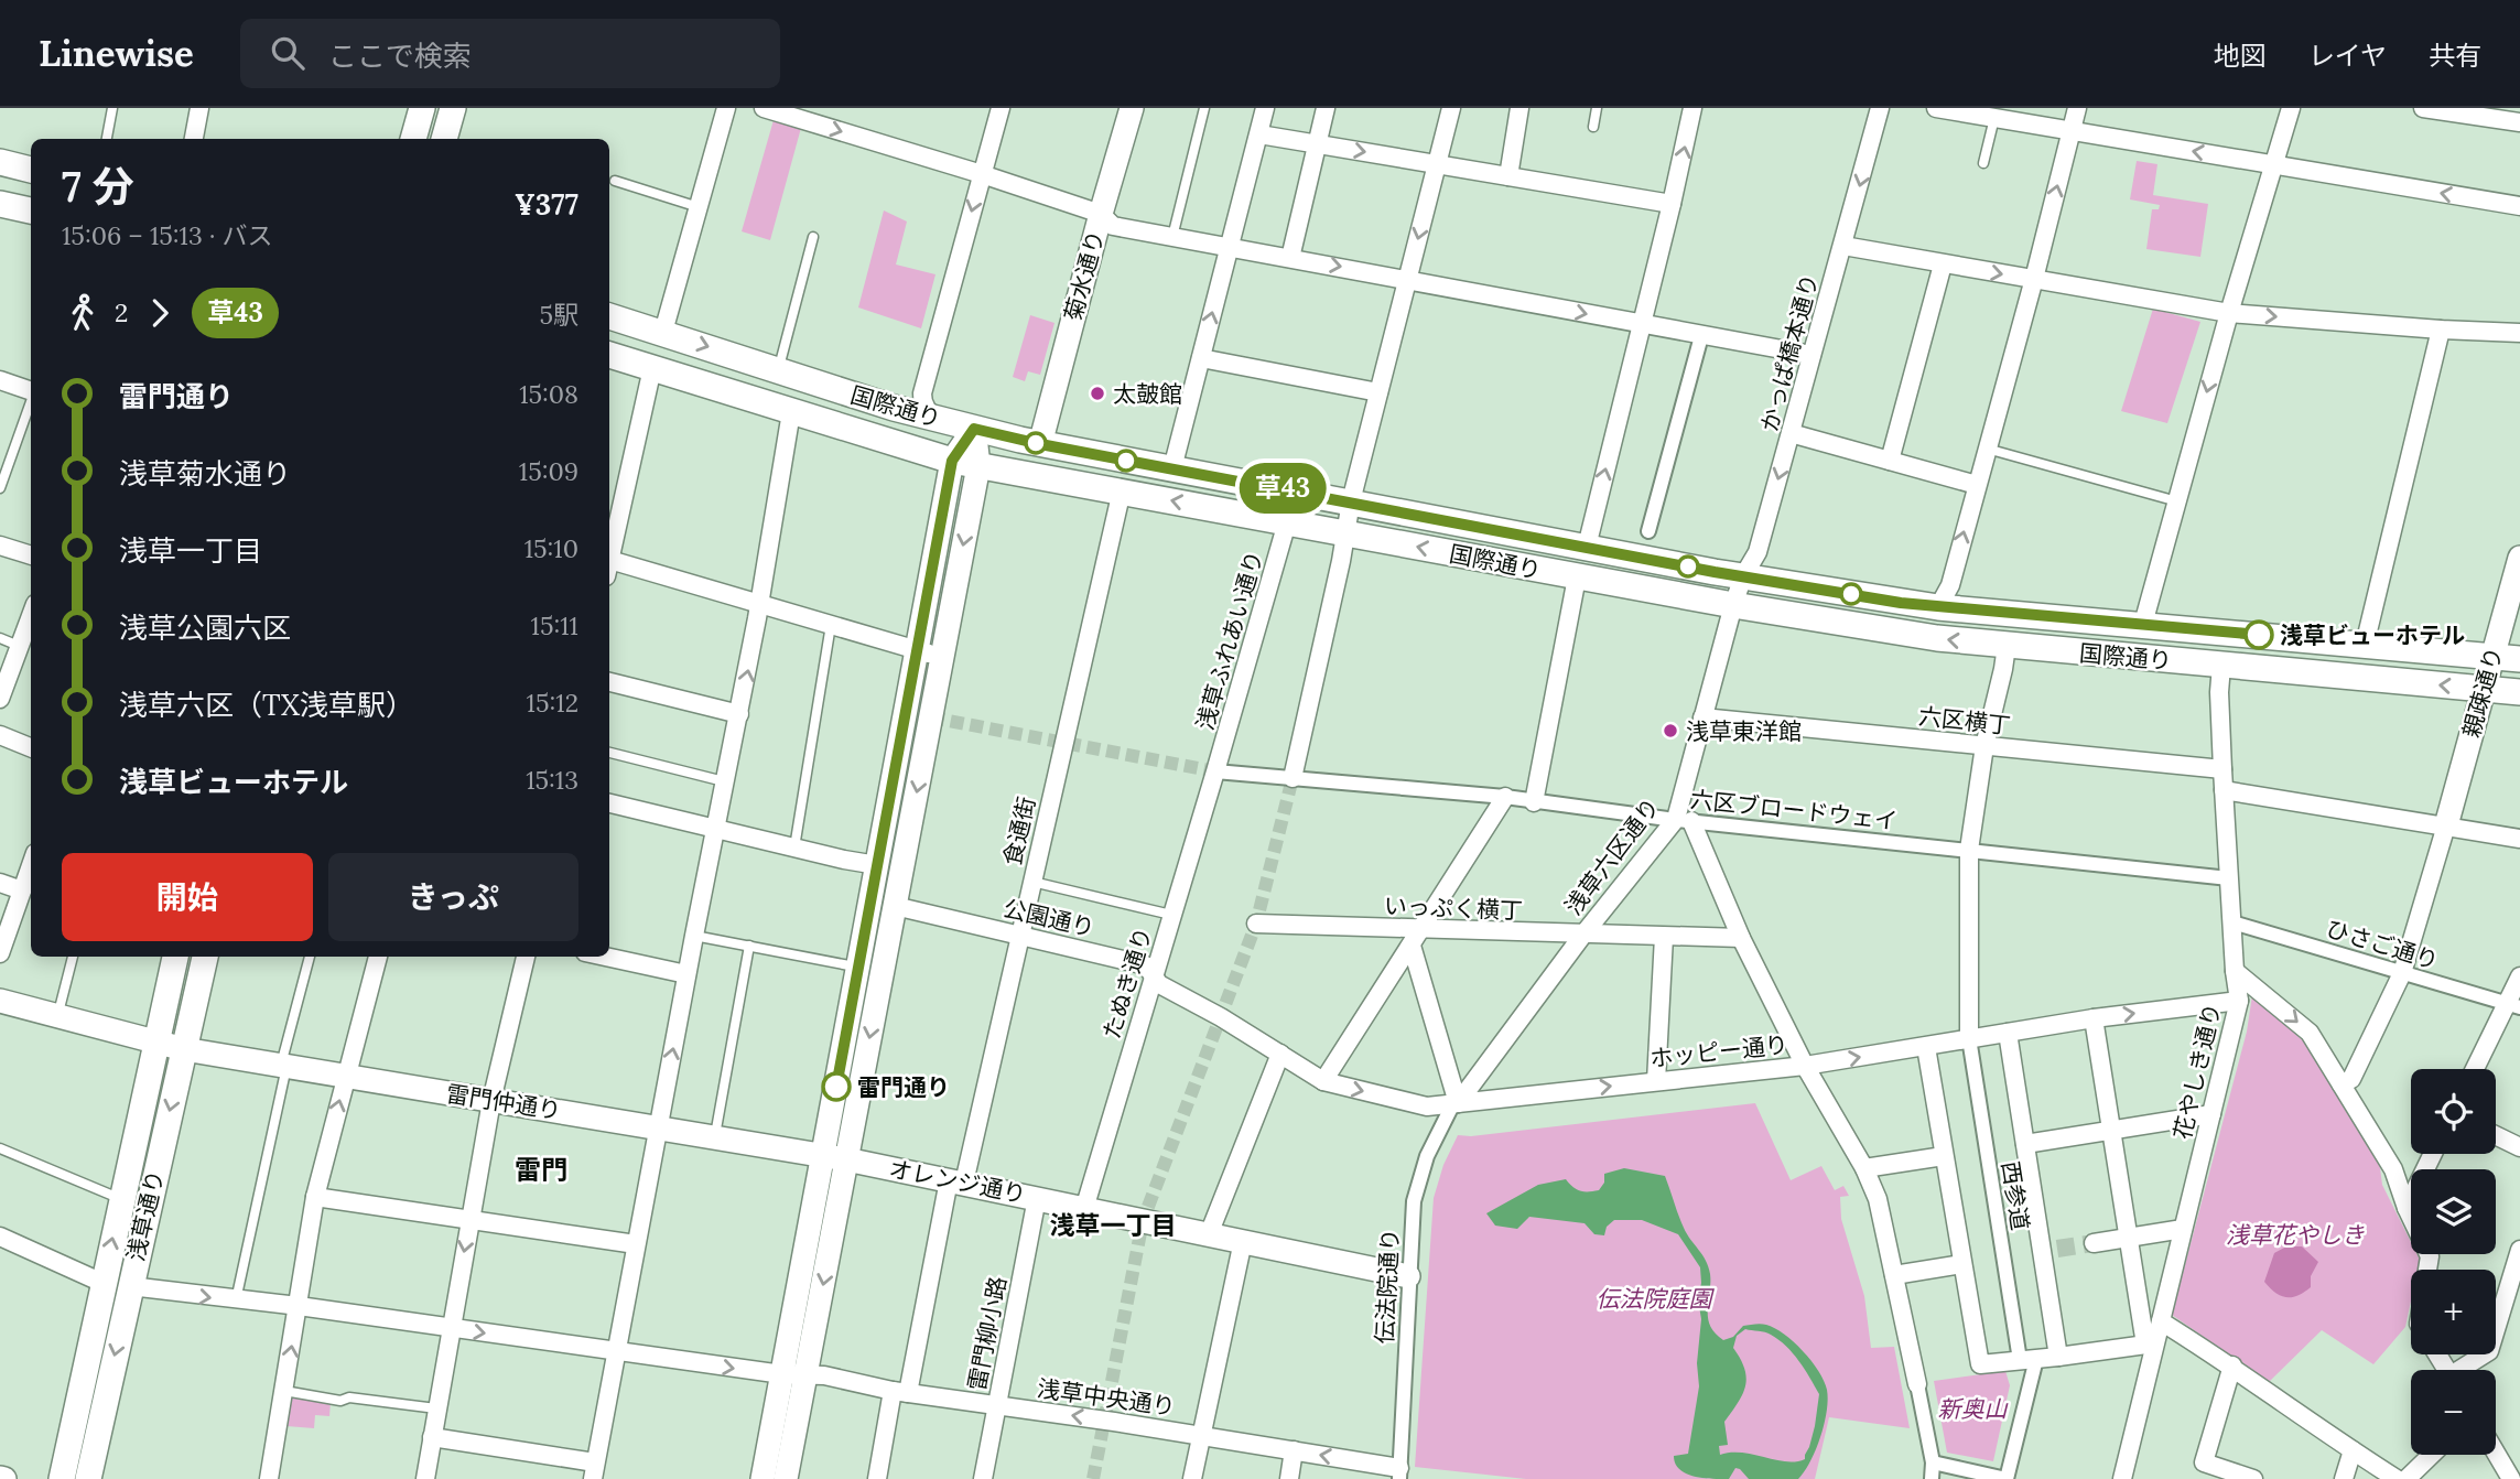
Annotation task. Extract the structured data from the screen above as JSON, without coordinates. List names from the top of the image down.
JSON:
{
  "streets": {
    "main road": ["国際通り", "浅草通り"],
    "street": [
      "菊水通り",
      "かっぱ橋本通り",
      "浅草ふれあい通り",
      "親疎通り",
      "六区横丁",
      "六区ブロードウェイ",
      "食通街",
      "浅草六区通り",
      "いっぷく横丁",
      "公園通り",
      "ひさご通り",
      "たぬき通り",
      "ホッピー通り",
      "花やしき通り",
      "雷門仲通り",
      "オレンジ通り",
      "西参道",
      "伝法院通り",
      "雷門柳小路",
      "浅草中央通り"
    ]
  },
  "crossings": [
    ["菊水通り", "国際通り"],
    ["かっぱ橋本通り", "国際通り"],
    ["かっぱ橋本通り", "浅草六区通り"],
    ["国際通り", "浅草ふれあい通り"],
    ["国際通り", "親疎通り"],
    ["国際通り", "食通街"],
    ["国際通り", "浅草六区通り"],
    ["国際通り", "花やしき通り"],
    ["浅草ふれあい通り", "六区ブロードウェイ"],
    ["浅草ふれあい通り", "たぬき通り"],
    ["六区横丁", "浅草六区通り"],
    ["六区横丁", "花やしき通り"],
    ["六区ブロードウェイ", "浅草六区通り"],
    ["六区ブロードウェイ", "たぬき通り"],
    ["六区ブロードウェイ", "花やしき通り"],
    ["食通街", "公園通り"],
    ["食通街", "オレンジ通り"],
    ["食通街", "浅草中央通り"],
    ["浅草六区通り", "いっぷく横丁"],
    ["浅草六区通り", "ホッピー通り"],
    ["浅草六区通り", "伝法院通り"],
    ["公園通り", "たぬき通り"],
    ["公園通り", "ホッピー通り"],
    ["ひさご通り", "花やしき通り"],
    ["たぬき通り", "オレンジ通り"],
    ["ホッピー通り", "花やしき通り"],
    ["ホッピー通り", "西参道"],
    ["ホッピー通り", "伝法院通り"],
    ["雷門仲通り", "オレンジ通り"],
    ["雷門仲通り", "浅草通り"],
    ["オレンジ通り", "伝法院通り"],
    ["オレンジ通り", "雷門柳小路"],
    ["浅草通り", "浅草中央通り"],
    ["伝法院通り", "浅草中央通り"],
    ["雷門柳小路", "浅草中央通り"]
  ],
  "districts": ["雷門", "浅草一丁目"],
  "parks": ["浅草花やしき", "伝法院庭園", "新奥山"],
  "places": [
    "太皷館",
    "浅草ビューホテル",
    "浅草東洋館",
    "雷門通り"
  ],
  "lines": ["bus line 草43"],
  "page": {
    "header": "Linewise",
    "search": "ここで検索",
    "nav": ["地図", "レイヤ", "共有"],
    "on_map": "草43",
    "heading": ["7 分", "15:06 – 15:13 · バス", "¥377"],
    "legs": ["2", "草43", "5駅"],
    "list": [
      {
        "name": "雷門通り",
        "value": "15:08"
      },
      {
        "name": "浅草菊水通り",
        "value": "15:09"
      },
      {
        "name": "浅草一丁目",
        "value": "15:10"
      },
      {
        "name": "浅草公園六区",
        "value": "15:11"
      },
      {
        "name": "浅草六区（TX浅草駅）",
        "value": "15:12"
      },
      {
        "name": "浅草ビューホテル",
        "value": "15:13"
      }
    ],
    "buttons": ["開始", "きっぷ"],
    "map_buttons": ["+", "−"]
  }
}
